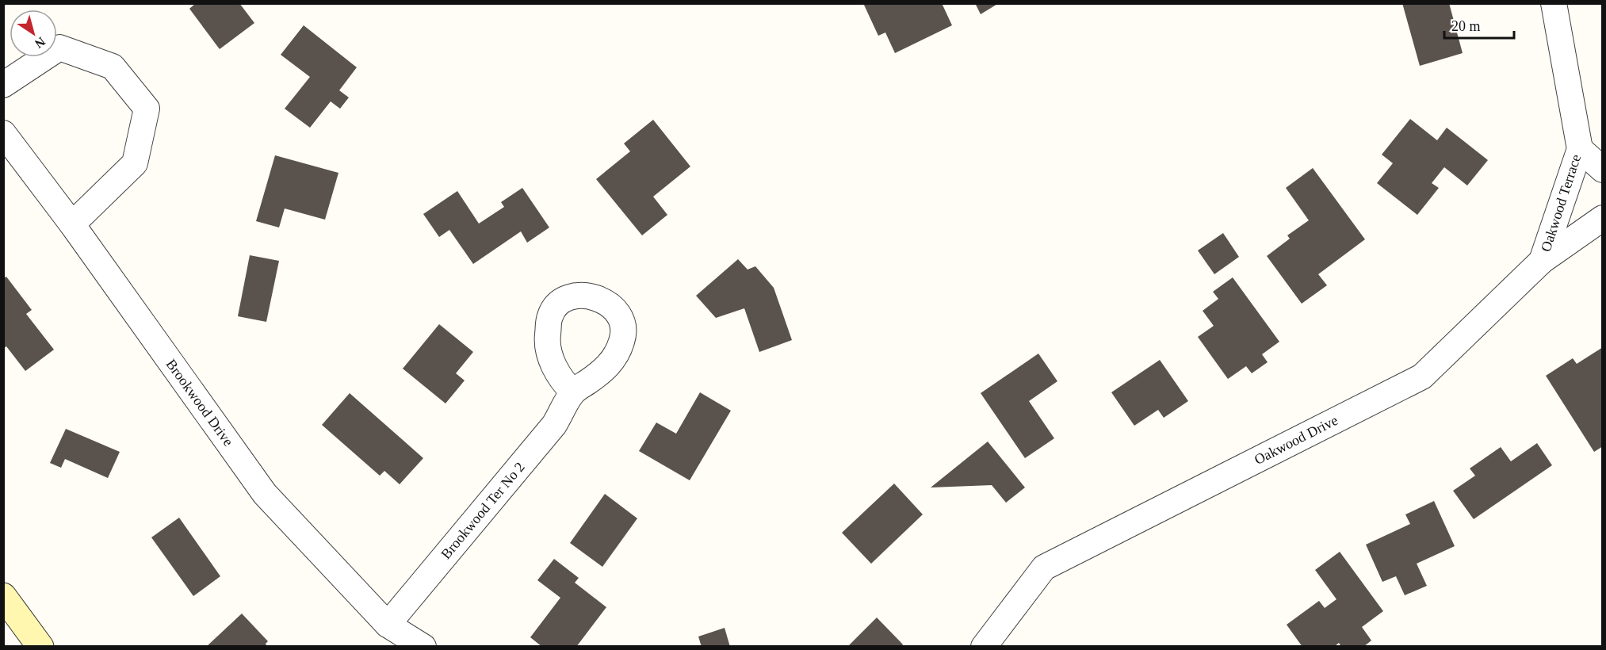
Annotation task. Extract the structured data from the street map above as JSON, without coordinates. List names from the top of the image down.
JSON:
{
  "streets": {
    "street": [
      "Oakwood Terrace",
      "Brookwood Drive",
      "Oakwood Drive",
      "Brookwood Ter No 2"
    ]
  },
  "crossings": [
    ["Oakwood Terrace", "Oakwood Drive"],
    ["Brookwood Drive", "Brookwood Ter No 2"]
  ],
  "scale_bar": "20 m",
  "north": "bottom right"
}
